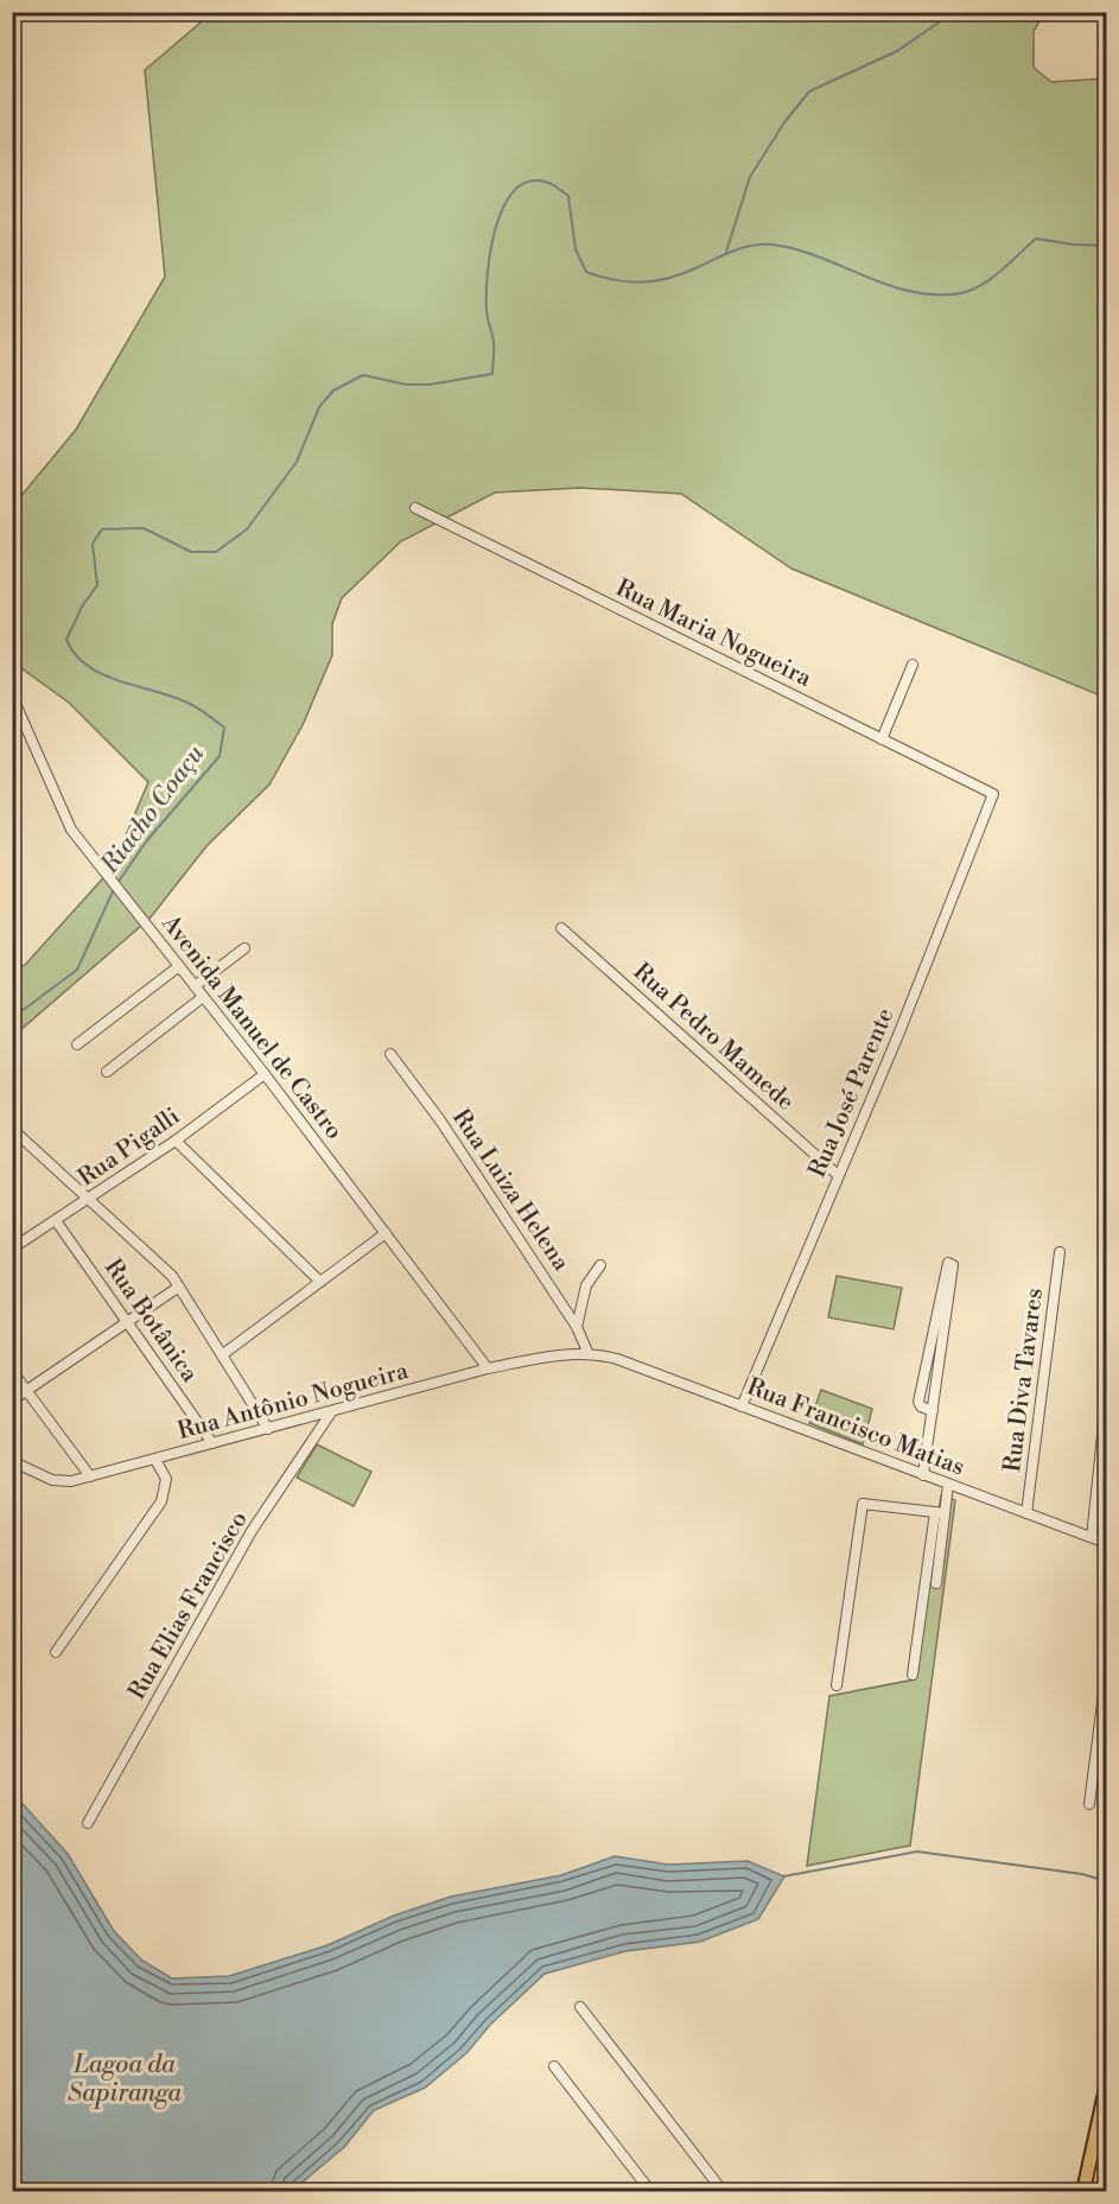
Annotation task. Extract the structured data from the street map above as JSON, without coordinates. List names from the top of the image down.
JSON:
{
  "streets": {
    "street": [
      "Rua Maria Nogueira",
      "Avenida Manuel de Castro",
      "Rua Pedro Mamede",
      "Rua José Parente",
      "Rua Pigalli",
      "Rua Luiza Helena",
      "Rua Botânica",
      "Rua Diva Tavares",
      "Rua Antônio Nogueira",
      "Rua Francisco Matias",
      "Rua Elias Francisco"
    ]
  },
  "crossings": [
    ["Rua Maria Nogueira", "Rua José Parente"],
    ["Avenida Manuel de Castro", "Rua Pigalli"],
    ["Avenida Manuel de Castro", "Rua Antônio Nogueira"],
    ["Rua Pedro Mamede", "Rua José Parente"],
    ["Rua José Parente", "Rua Francisco Matias"],
    ["Rua Pigalli", "Rua Botânica"],
    ["Rua Luiza Helena", "Rua Antônio Nogueira"],
    ["Rua Luiza Helena", "Rua Francisco Matias"],
    ["Rua Botânica", "Rua Antônio Nogueira"],
    ["Rua Diva Tavares", "Rua Francisco Matias"],
    ["Rua Antônio Nogueira", "Rua Francisco Matias"],
    ["Rua Antônio Nogueira", "Rua Elias Francisco"]
  ],
  "water": ["Riacho Coaçu", "Lagoa da Sapiranga"]
}
